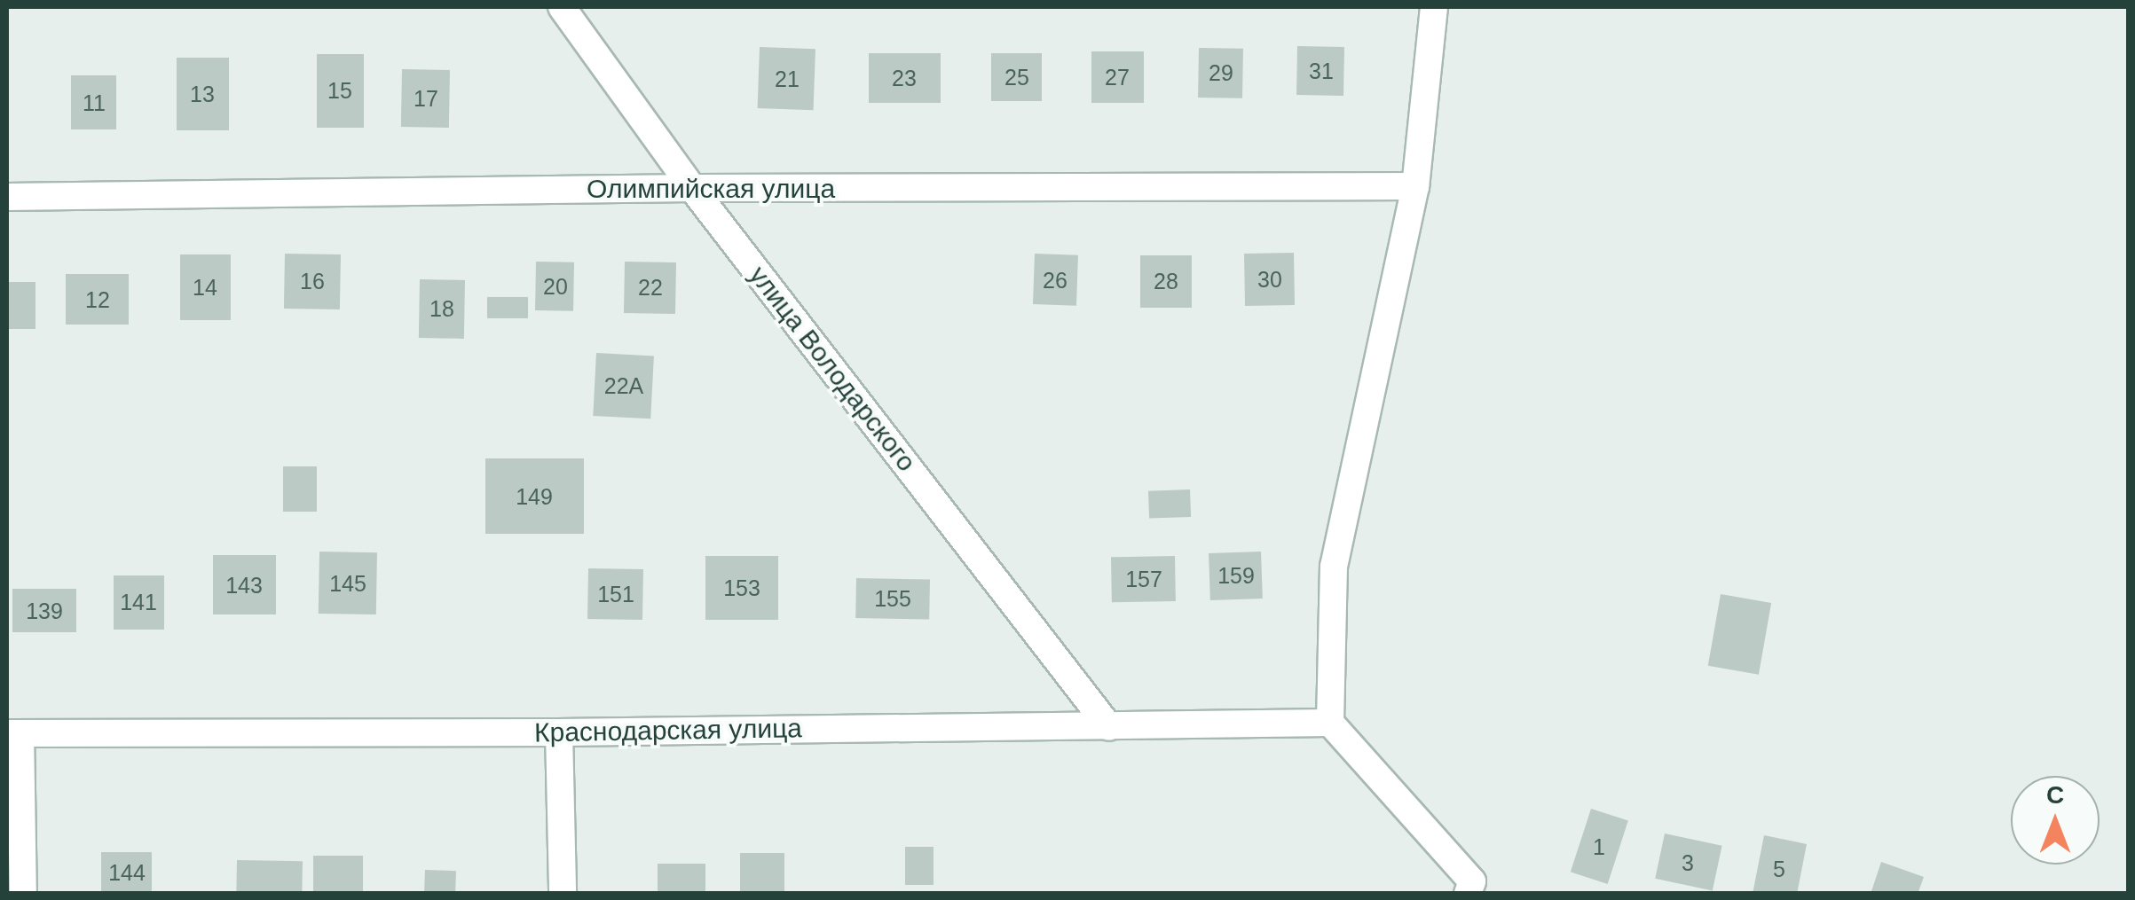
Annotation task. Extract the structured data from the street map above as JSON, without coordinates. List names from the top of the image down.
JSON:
{
  "streets": {
    "street": ["Олимпийская улица", "улица Володарского", "Краснодарская улица"]
  },
  "crossings": [
    ["Олимпийская улица", "улица Володарского"],
    ["улица Володарского", "Краснодарская улица"]
  ],
  "house_numbers": [
    "31",
    "29",
    "25",
    "27",
    "23",
    "21",
    "15",
    "13",
    "17",
    "11",
    "30",
    "26",
    "16",
    "28",
    "20",
    "14",
    "22",
    "12",
    "18",
    "22А",
    "149",
    "159",
    "157",
    "145",
    "143",
    "153",
    "151",
    "155",
    "141",
    "139",
    "1",
    "3",
    "5",
    "144"
  ],
  "north": "top"
}
